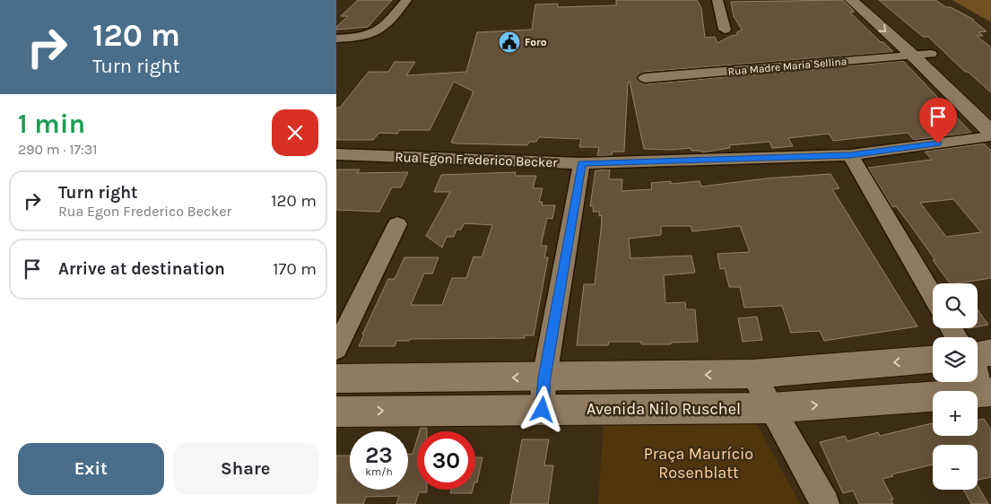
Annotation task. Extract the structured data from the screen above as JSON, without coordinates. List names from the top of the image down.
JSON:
{
  "streets": {
    "street": ["Rua Madre Maria Sellina", "Rua Egon Frederico Becker", "Avenida Nilo Ruschel"]
  },
  "parks": ["Praça Maurício Rosenblatt"],
  "places": {
    "public building": ["Foro"]
  },
  "page": {
    "turn": ["120 m", "Turn right"],
    "heading": ["1 min", "290 m · 17:31"],
    "list": [
      {
        "name": "Turn right",
        "note": "Rua Egon Frederico Becker",
        "value": "120 m"
      },
      {
        "name": "Arrive at destination",
        "value": "170 m"
      }
    ],
    "map_buttons": ["+", "−"],
    "speed": "23 km/h",
    "limit": "30",
    "buttons": ["Exit", "Share"]
  }
}
